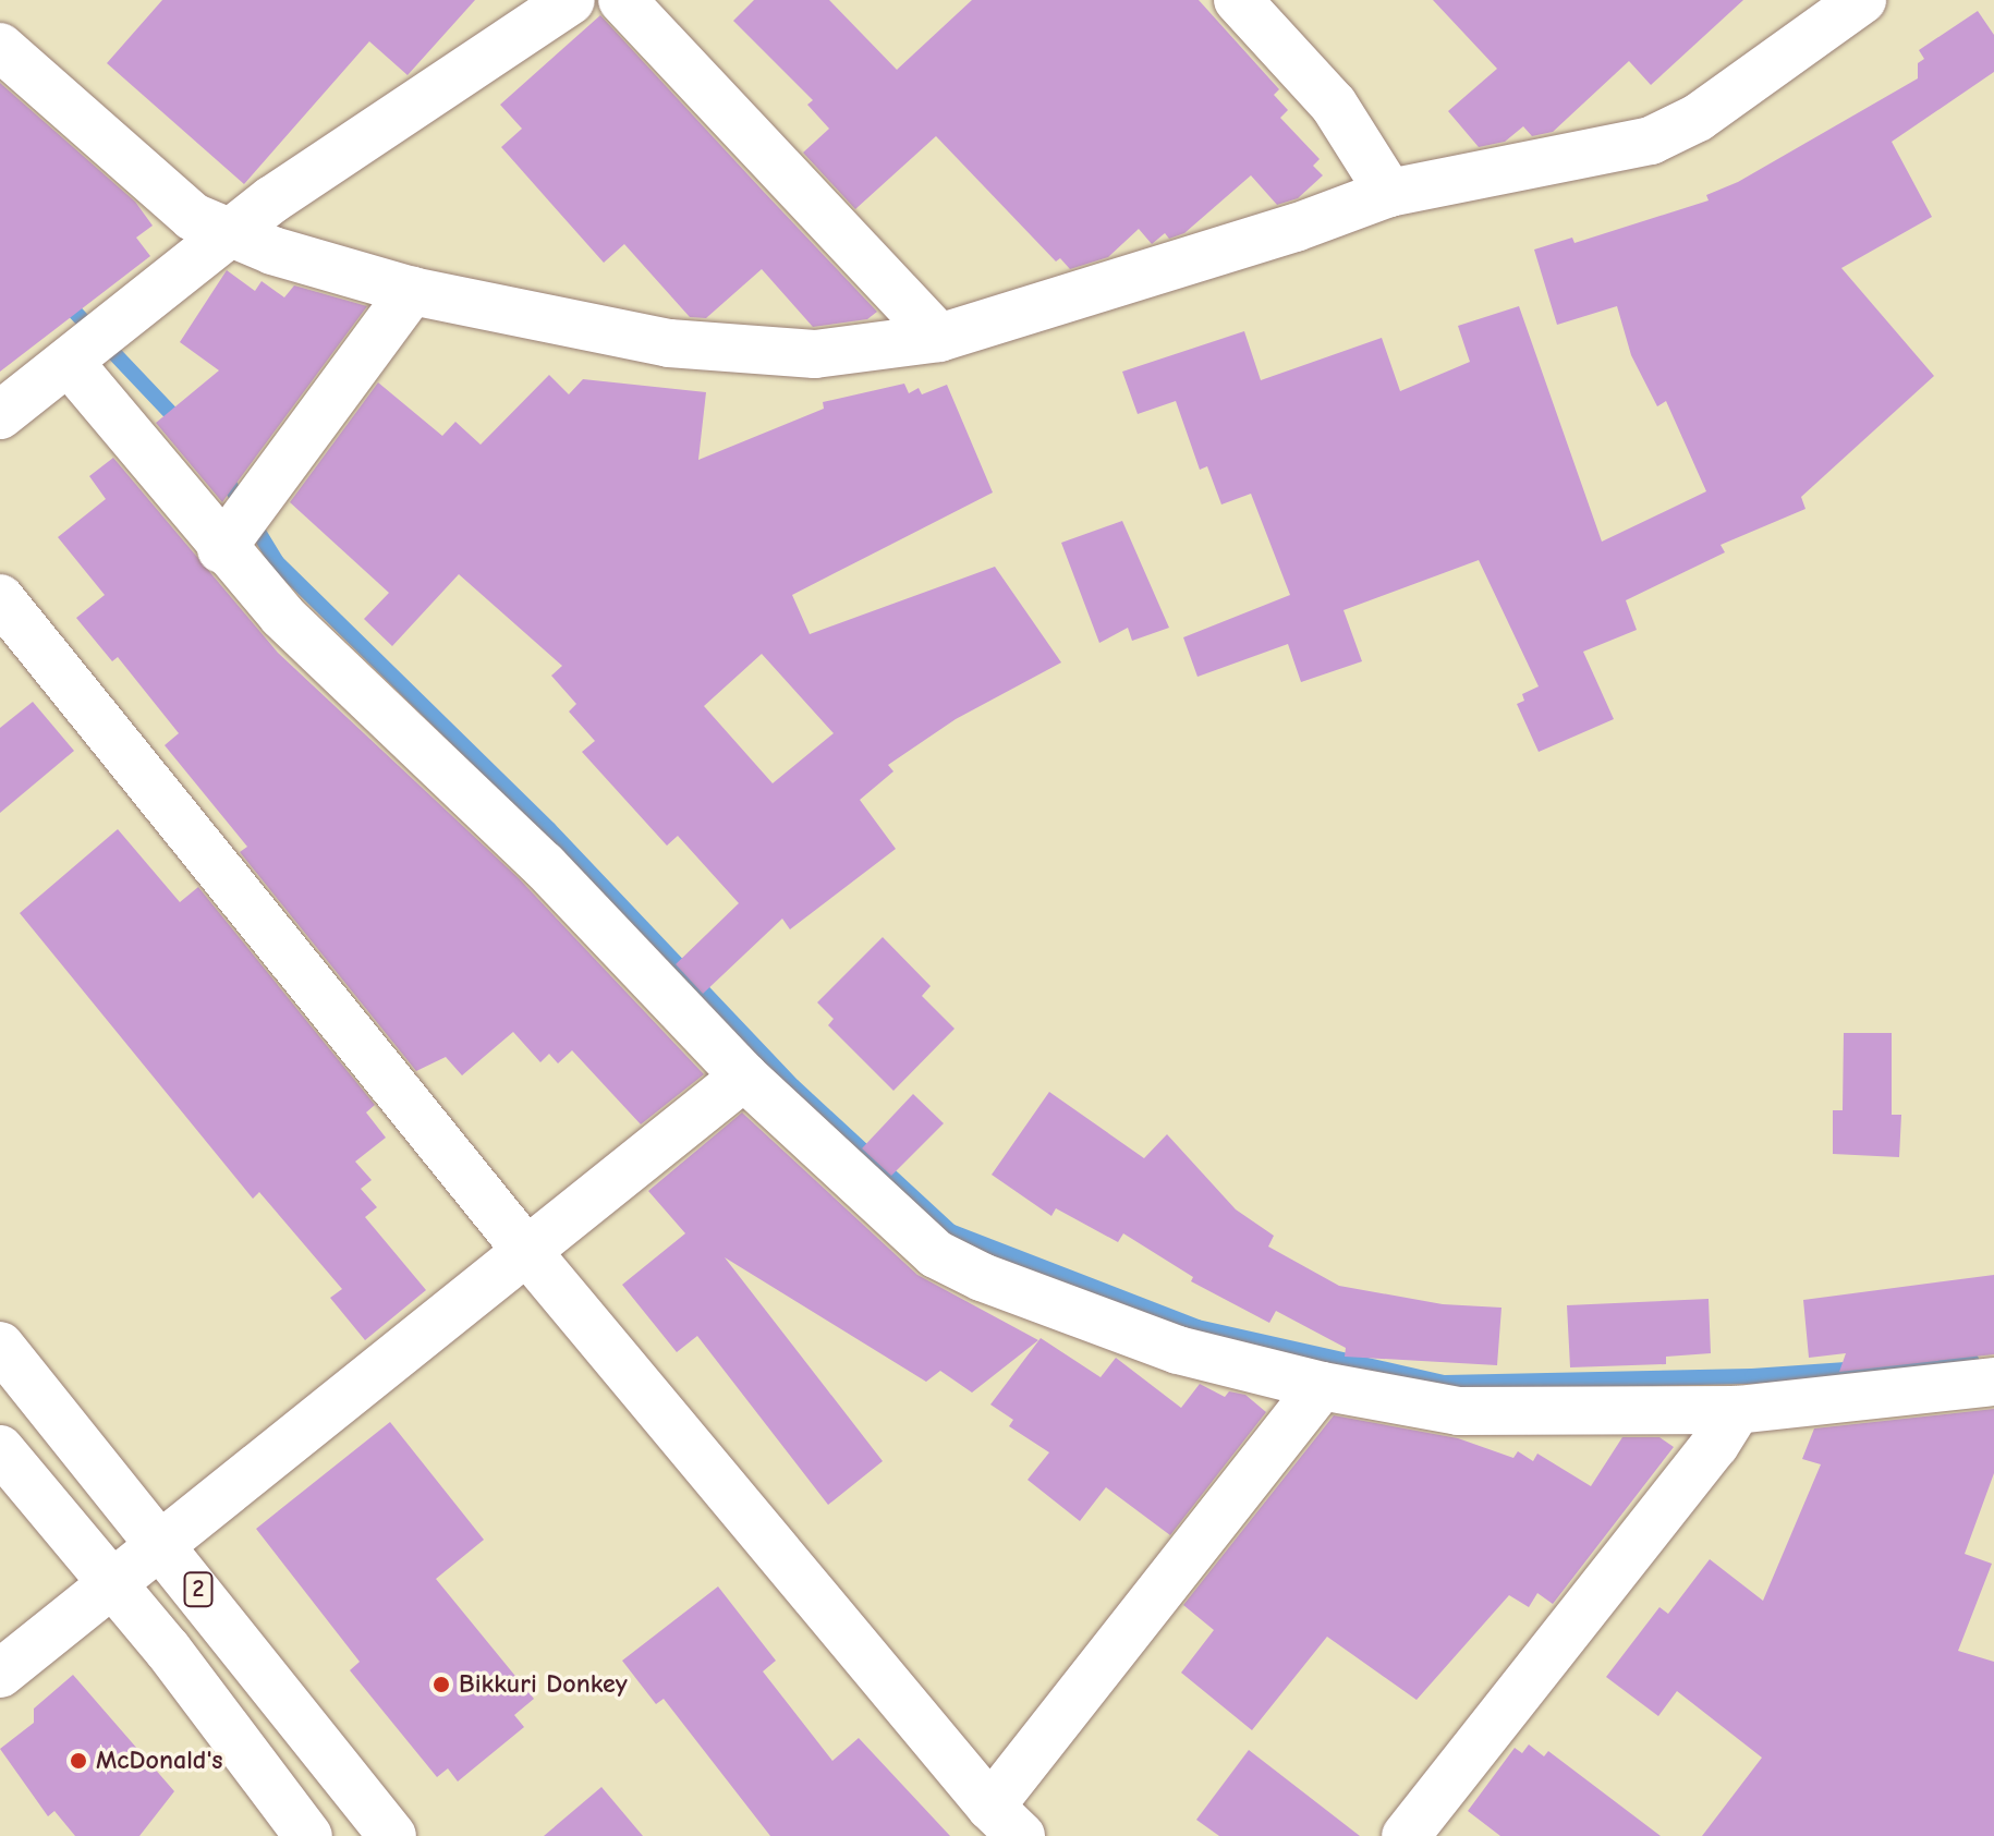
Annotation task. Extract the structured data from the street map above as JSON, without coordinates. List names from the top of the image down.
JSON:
{
  "streets": {
    "main road": ["2"]
  },
  "places": ["Bikkuri Donkey", "McDonald's"]
}
